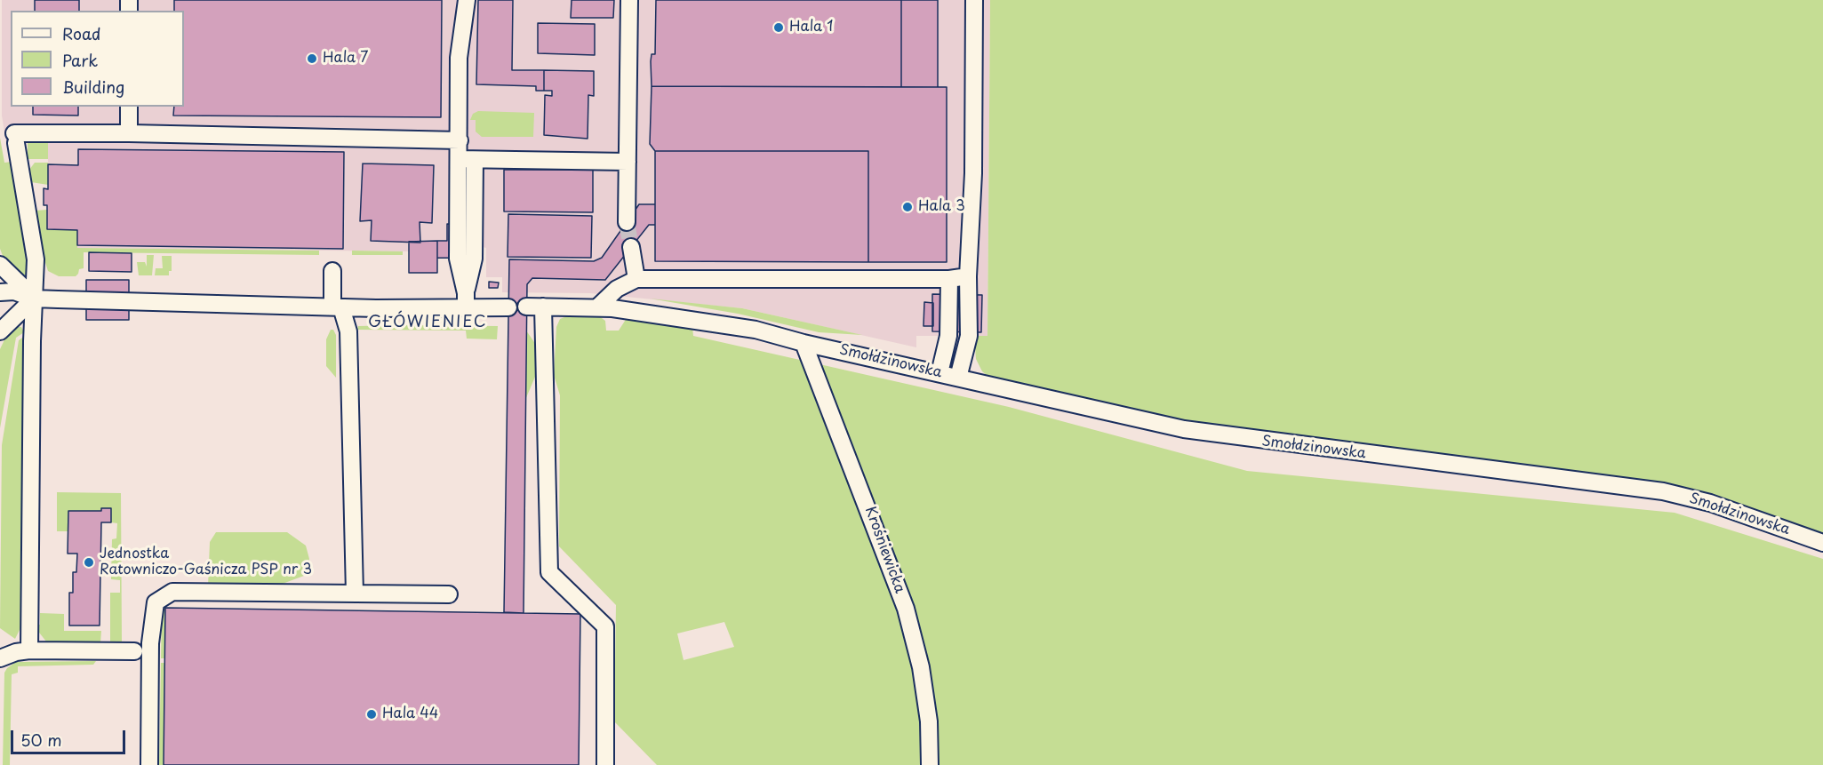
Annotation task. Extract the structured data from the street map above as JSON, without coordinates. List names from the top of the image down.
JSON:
{
  "streets": {
    "street": ["Smołdzinowska", "Krośniewicka"]
  },
  "crossings": [
    ["Smołdzinowska", "Krośniewicka"]
  ],
  "districts": ["GŁÓWIENIEC"],
  "places": [
    "Hala 1",
    "Hala 7",
    "Hala 3",
    "Jednostka Ratowniczo-Gaśnicza PSP nr 3",
    "Hala 44"
  ],
  "legend": ["Road", "Park", "Building"],
  "scale_bar": "50 m"
}
